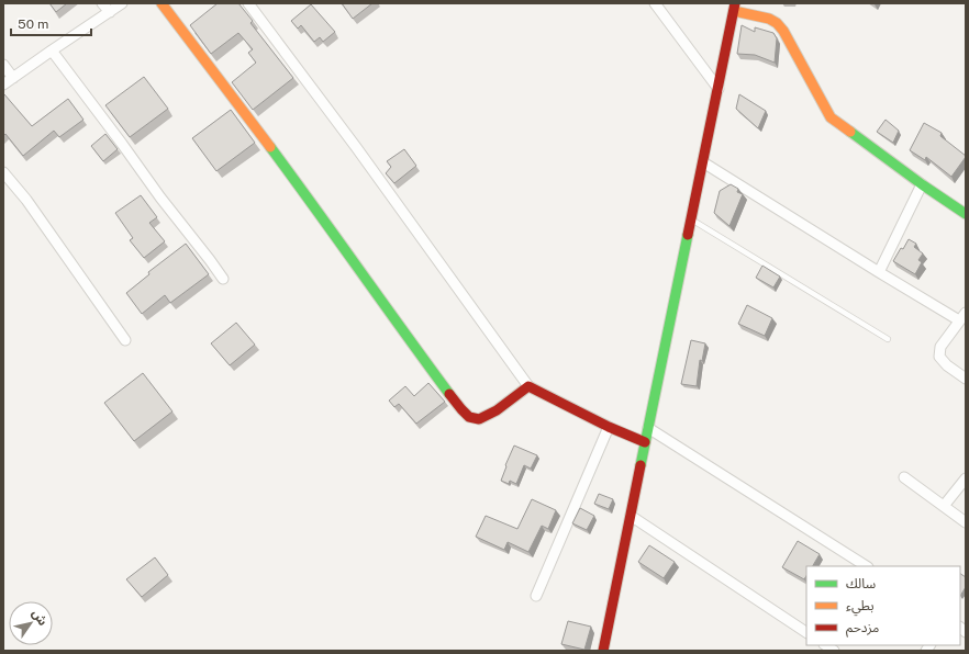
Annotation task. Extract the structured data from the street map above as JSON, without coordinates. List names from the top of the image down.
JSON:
{
  "legend": ["سالك", "بطيء", "مزدحم"],
  "scale_bar": "50 m",
  "north": "top right"
}
